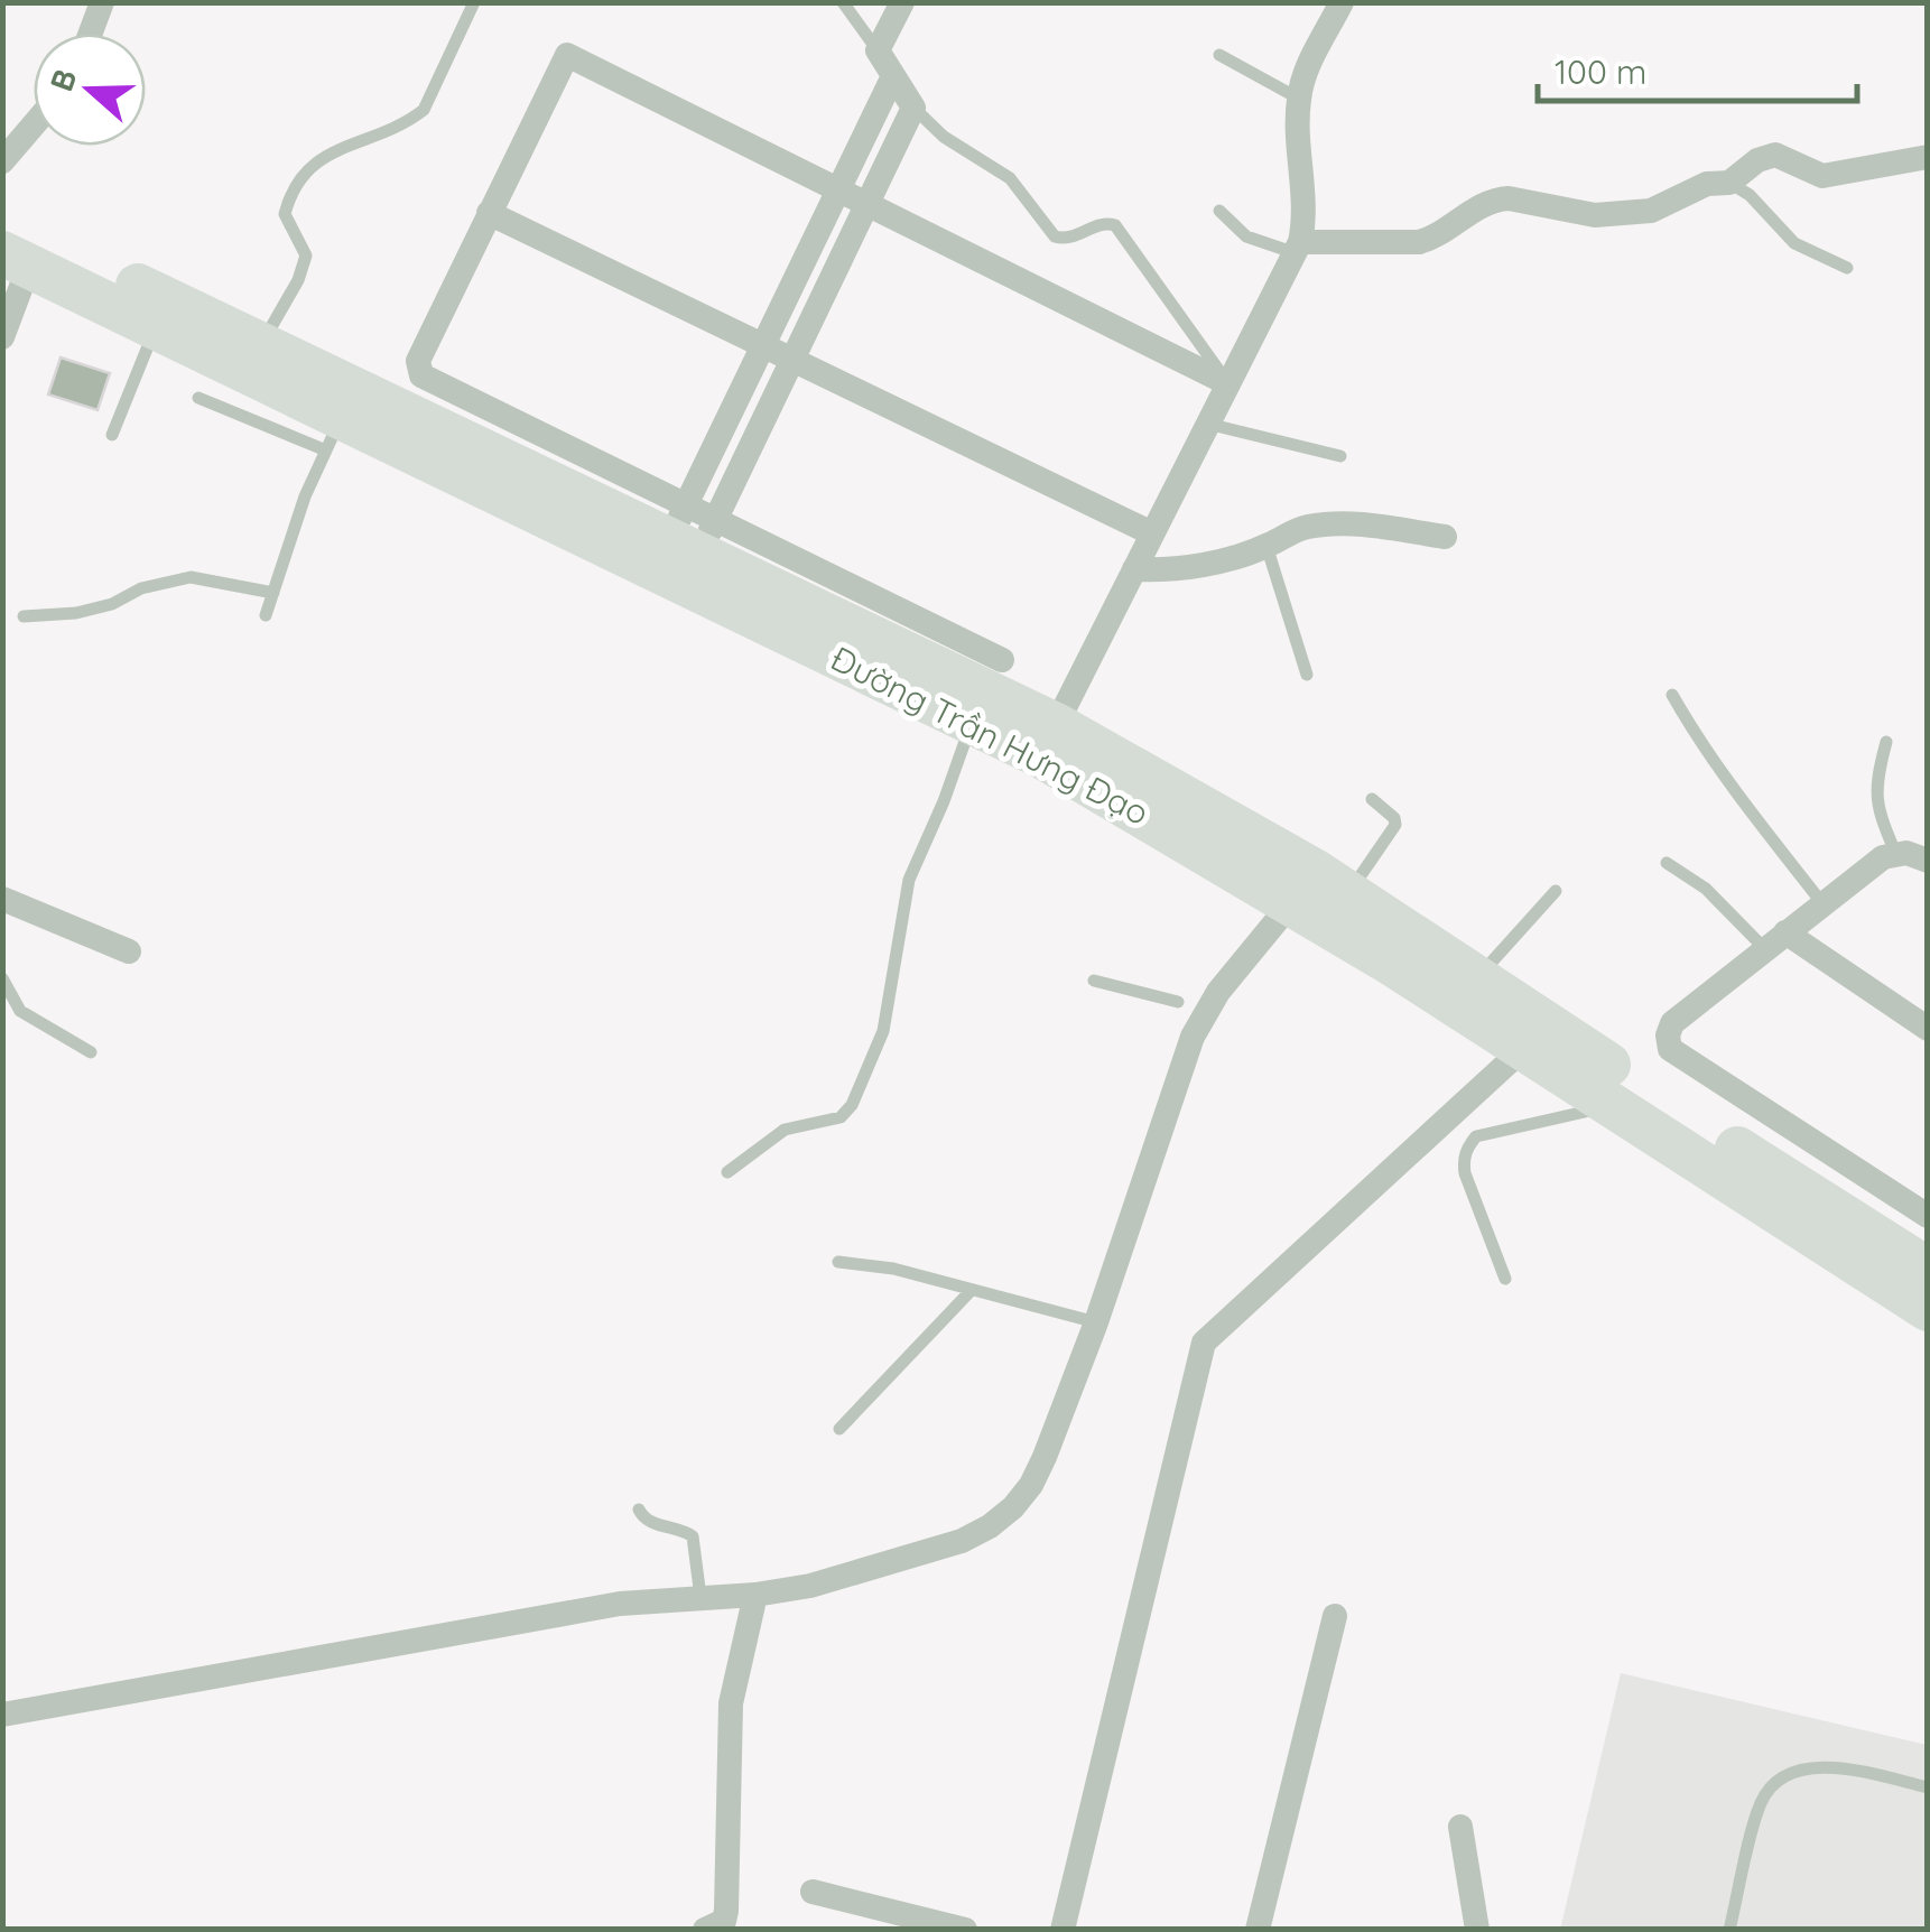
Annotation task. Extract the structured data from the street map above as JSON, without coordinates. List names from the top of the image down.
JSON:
{
  "streets": {
    "highway": ["Đường Trần Hưng Đạo"]
  },
  "scale_bar": "100 m",
  "north": "left"
}
